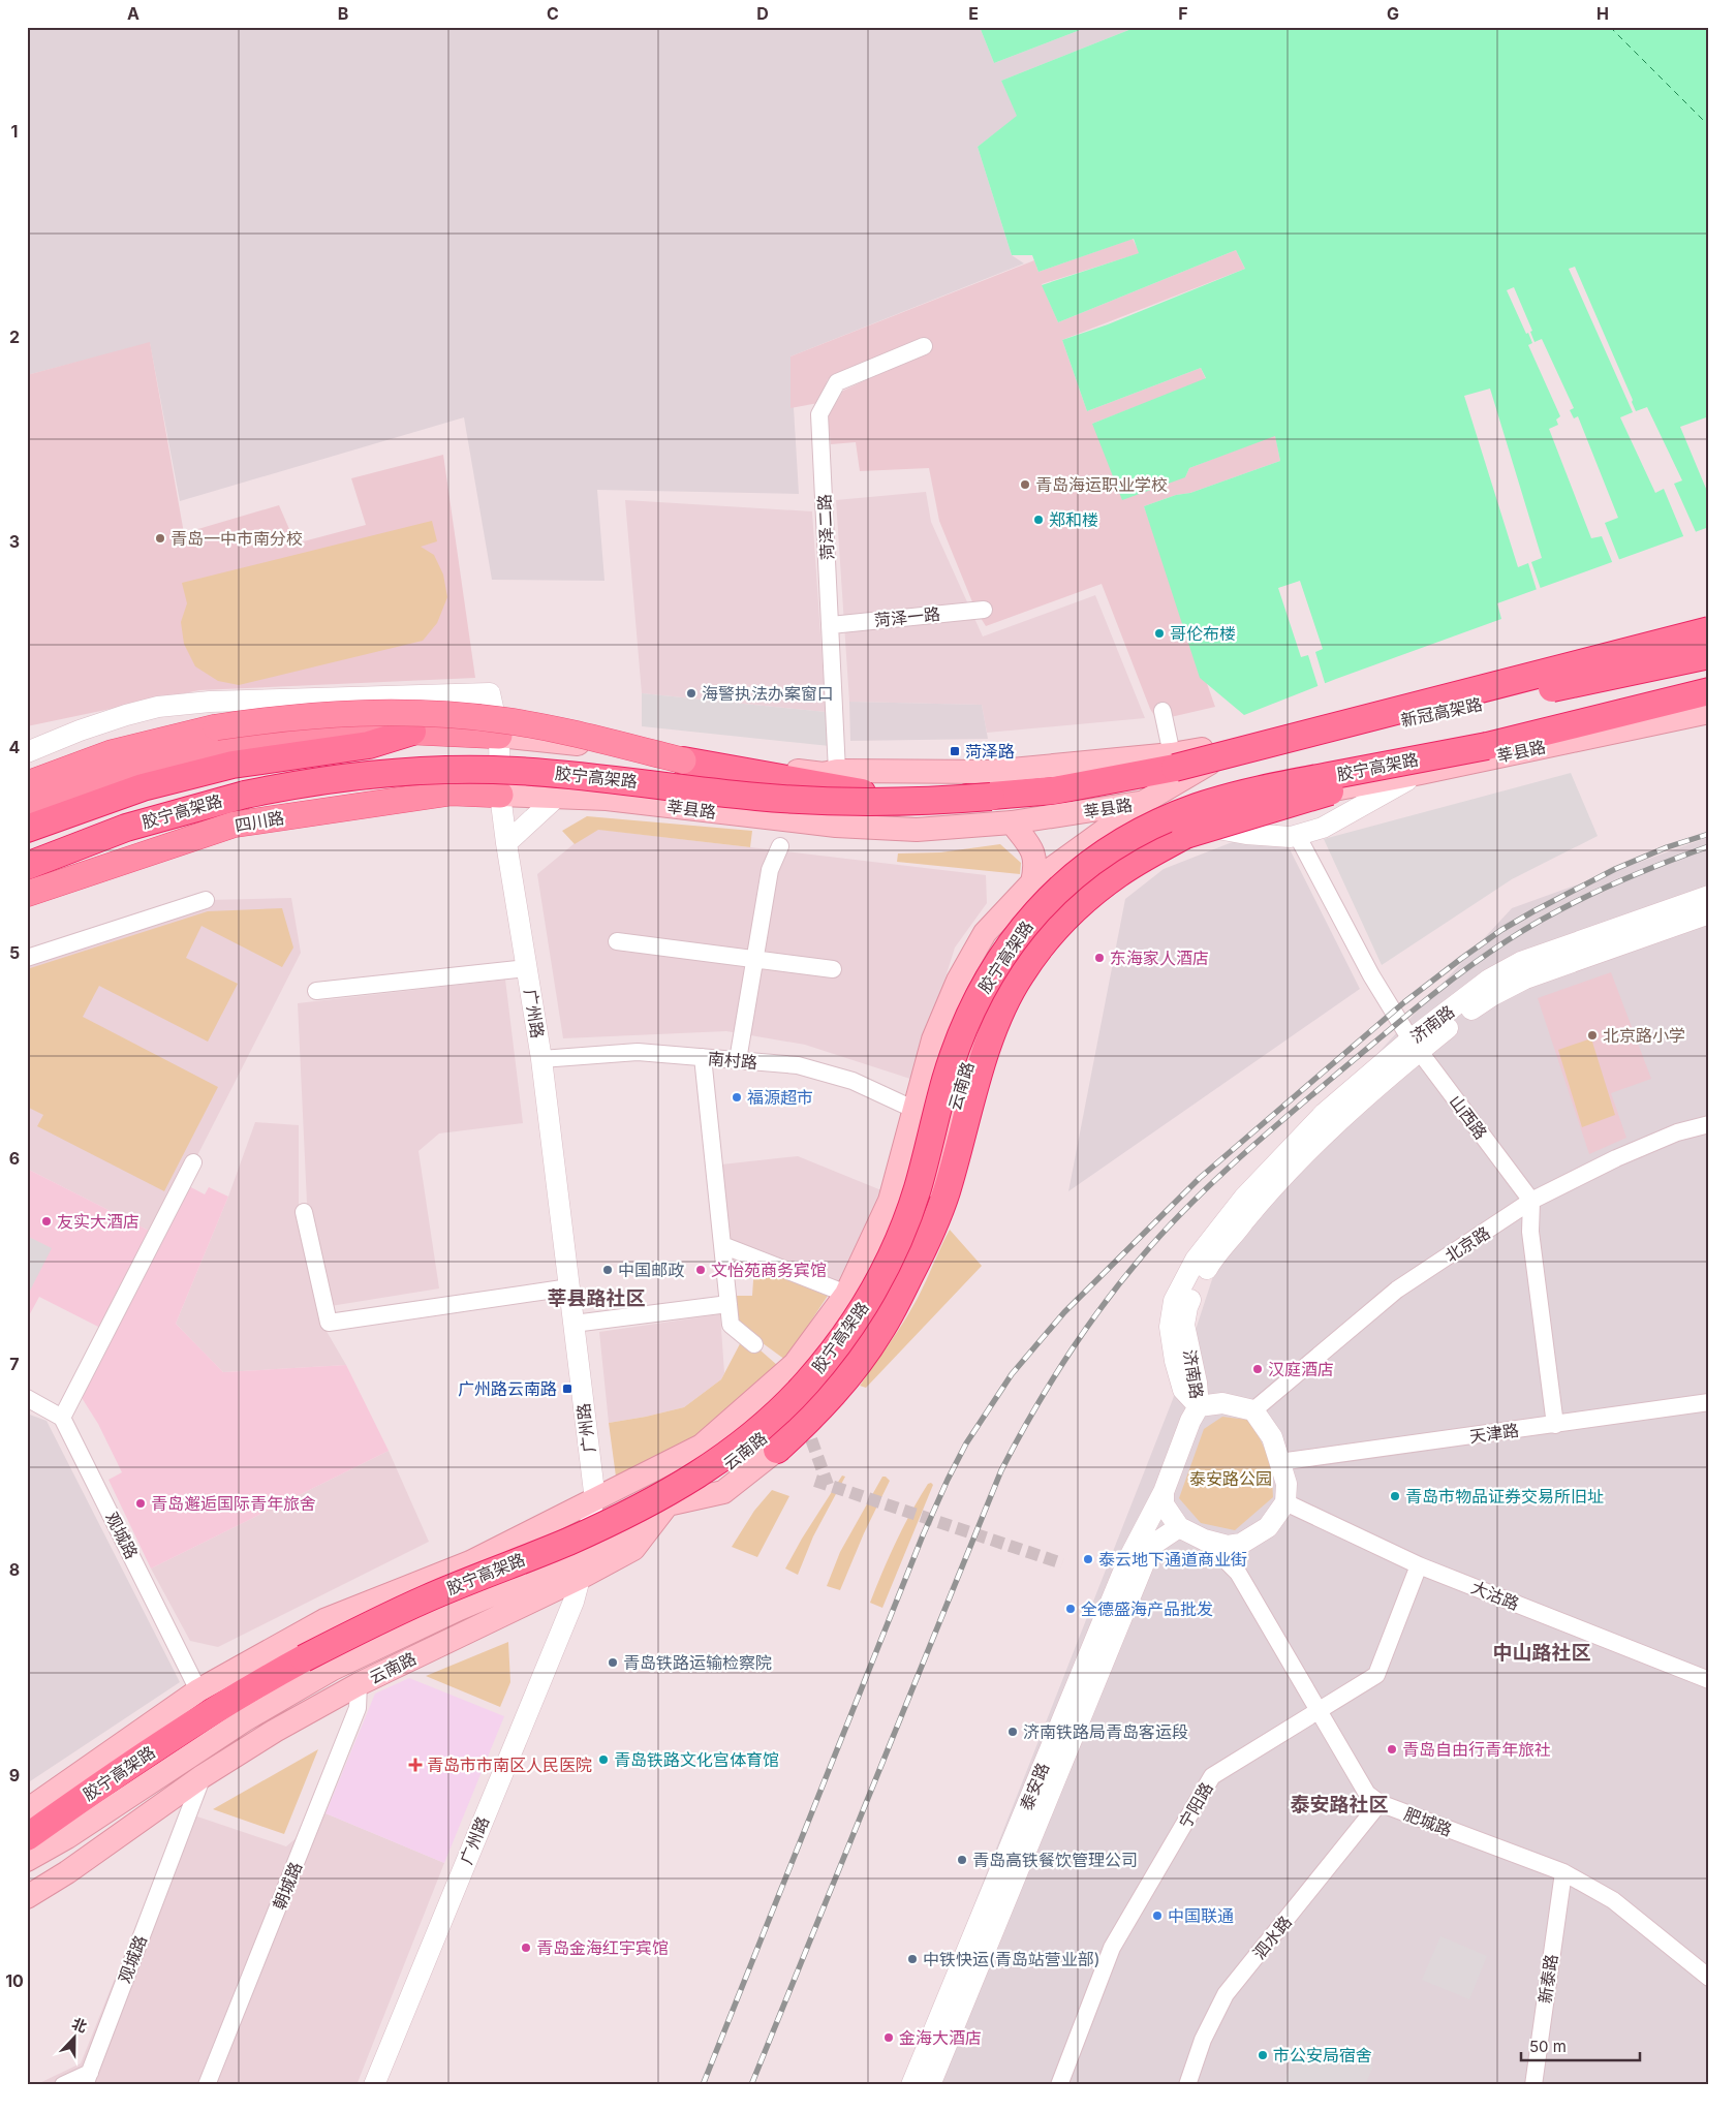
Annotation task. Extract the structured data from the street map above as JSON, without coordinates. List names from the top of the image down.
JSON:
{
  "streets": {
    "highway": ["新冠高架路", "胶宁高架路"],
    "main road": ["莘县路", "四川路", "云南路"],
    "street": [
      "菏泽二路",
      "菏泽一路",
      "广州路",
      "济南路",
      "南村路",
      "山西路",
      "北京路",
      "天津路",
      "观城路",
      "大沽路",
      "泰安路",
      "宁阳路",
      "肥城路",
      "朝城路",
      "泗水路",
      "新泰路"
    ]
  },
  "crossings": [
    ["菏泽二路", "菏泽一路"],
    ["新冠高架路", "胶宁高架路"],
    ["莘县路", "四川路"],
    ["莘县路", "广州路"],
    ["莘县路", "云南路"],
    ["四川路", "广州路"],
    ["广州路", "南村路"],
    ["广州路", "云南路"],
    ["济南路", "山西路"],
    ["济南路", "北京路"],
    ["济南路", "天津路"],
    ["济南路", "大沽路"],
    ["济南路", "泰安路"],
    ["济南路", "肥城路"],
    ["南村路", "云南路"],
    ["云南路", "观城路"],
    ["云南路", "朝城路"],
    ["山西路", "北京路"],
    ["北京路", "天津路"],
    ["北京路", "大沽路"],
    ["北京路", "泰安路"],
    ["北京路", "肥城路"],
    ["天津路", "大沽路"],
    ["天津路", "泰安路"],
    ["天津路", "肥城路"],
    ["大沽路", "泰安路"],
    ["大沽路", "宁阳路"],
    ["大沽路", "肥城路"],
    ["泰安路", "肥城路"],
    ["宁阳路", "肥城路"],
    ["肥城路", "泗水路"],
    ["肥城路", "新泰路"]
  ],
  "districts": ["莘县路社区", "中山路社区", "泰安路社区"],
  "parks": ["泰安路公园"],
  "places": {
    "other": [
      "青岛海运职业学校",
      "郑和楼",
      "青岛一中市南分校",
      "哥伦布楼",
      "海警执法办案窗口",
      "东海家人酒店",
      "北京路小学",
      "福源超市",
      "友实大酒店",
      "中国邮政",
      "文怡苑商务宾馆",
      "汉庭酒店",
      "青岛市物品证券交易所旧址",
      "青岛邂逅国际青年旅舍",
      "泰云地下通道商业街",
      "全德盛海产品批发",
      "青岛铁路运输检察院",
      "济南铁路局青岛客运段",
      "青岛自由行青年旅社",
      "青岛铁路文化宫体育馆",
      "青岛高铁餐饮管理公司",
      "中国联通",
      "青岛金海红宇宾馆",
      "中铁快运(青岛站营业部)",
      "金海大酒店",
      "市公安局宿舍"
    ],
    "transit": ["菏泽路", "广州路云南路"],
    "health": ["青岛市市南区人民医院"]
  },
  "scale_bar": "50 m",
  "north": "top",
  "grid": {
    "columns": [
      "A",
      "B",
      "C",
      "D",
      "E",
      "F",
      "G",
      "H"
    ],
    "rows": [
      "1",
      "2",
      "3",
      "4",
      "5",
      "6",
      "7",
      "8",
      "9",
      "10"
    ]
  }
}
